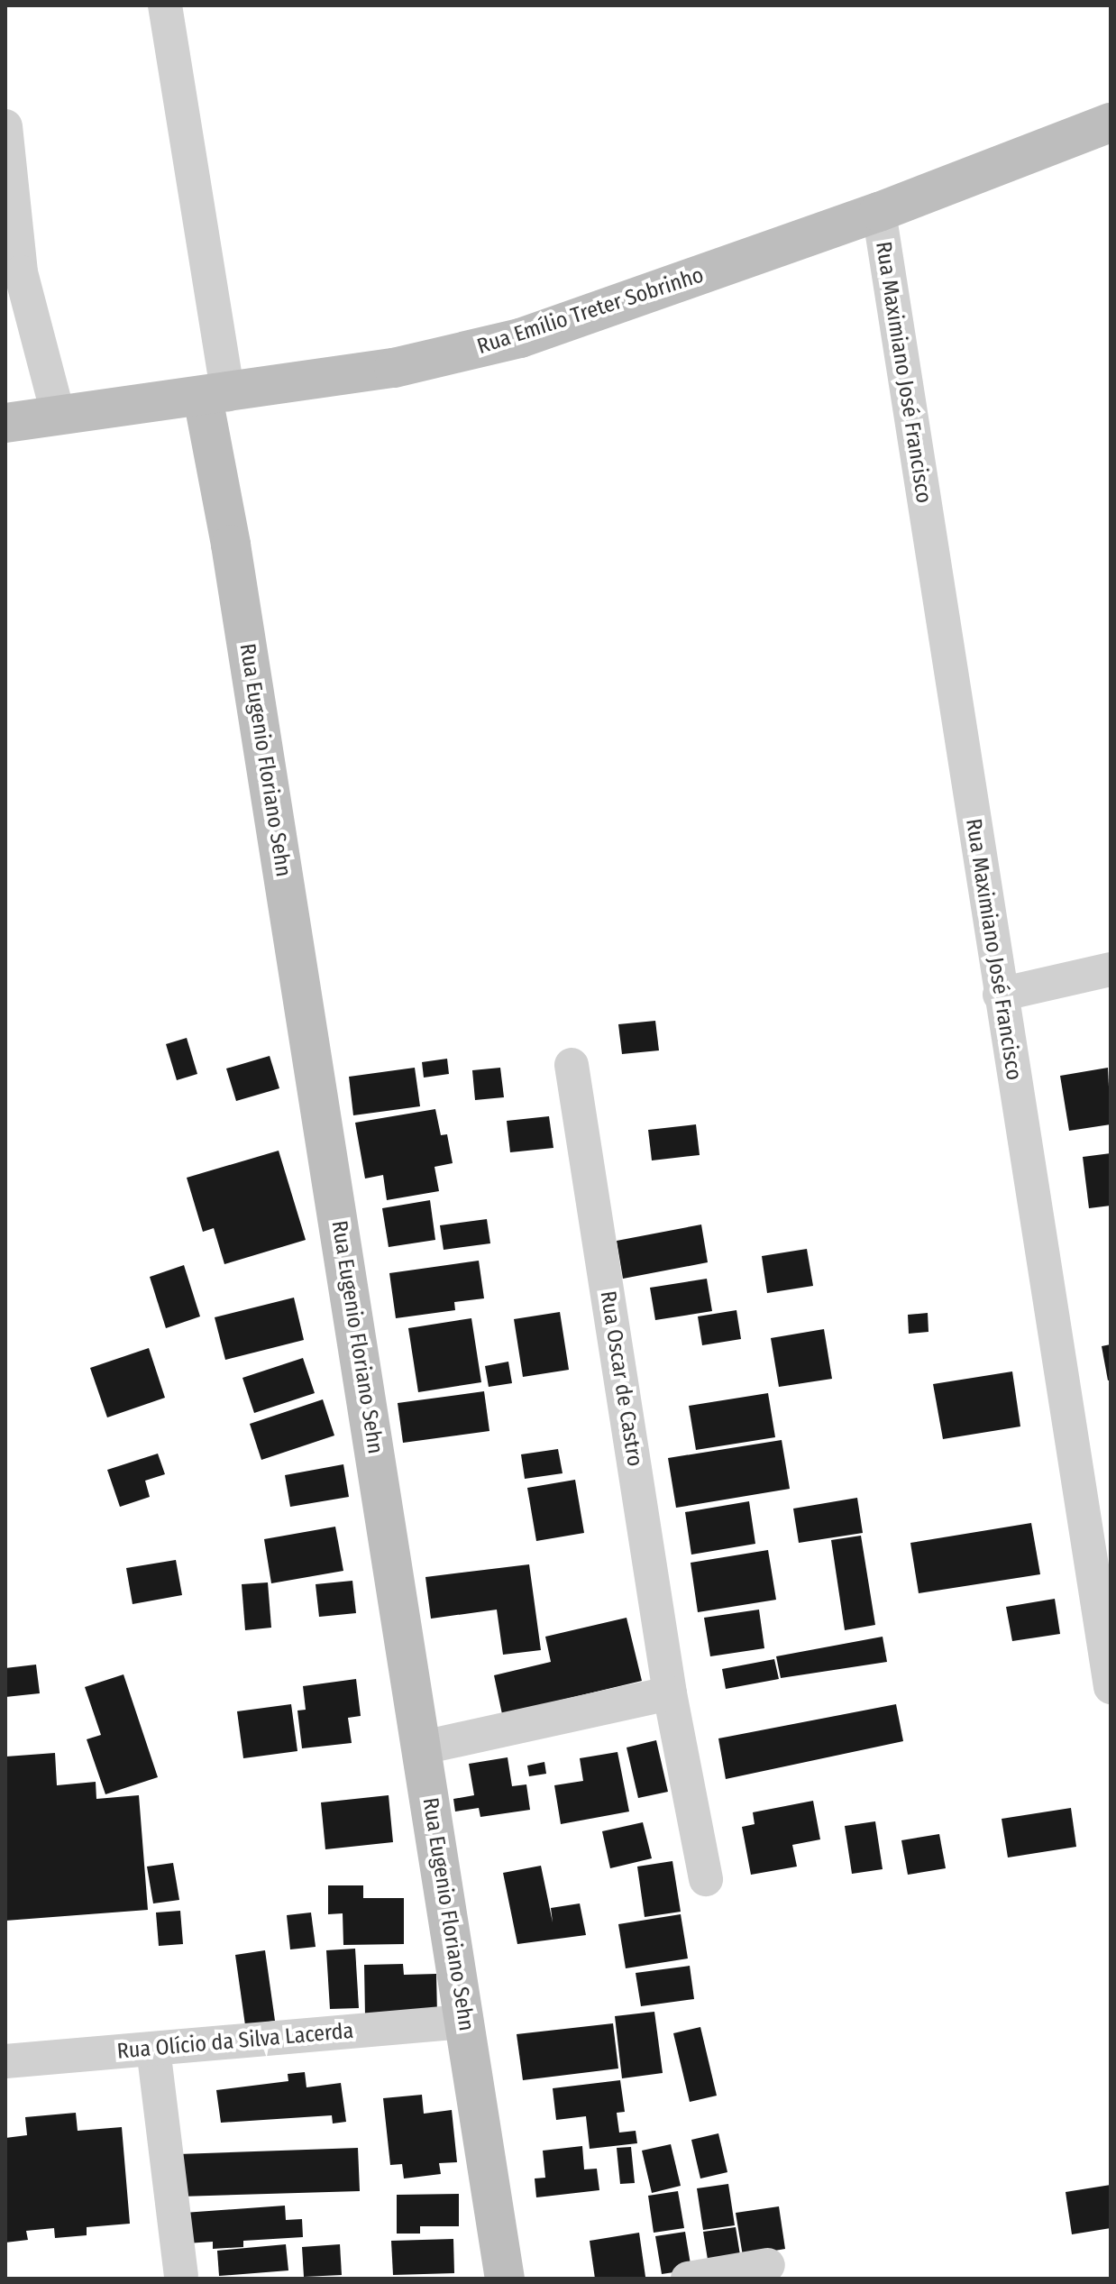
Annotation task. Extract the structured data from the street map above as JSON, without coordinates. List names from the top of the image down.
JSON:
{
  "streets": {
    "street": [
      "Rua Emílio Treter Sobrinho",
      "Rua Maximiano José Francisco",
      "Rua Eugenio Floriano Sehn",
      "Rua Oscar de Castro",
      "Rua Olício da Silva Lacerda"
    ]
  },
  "crossings": [
    ["Rua Emílio Treter Sobrinho", "Rua Maximiano José Francisco"],
    ["Rua Emílio Treter Sobrinho", "Rua Eugenio Floriano Sehn"],
    ["Rua Eugenio Floriano Sehn", "Rua Olício da Silva Lacerda"]
  ]
}
